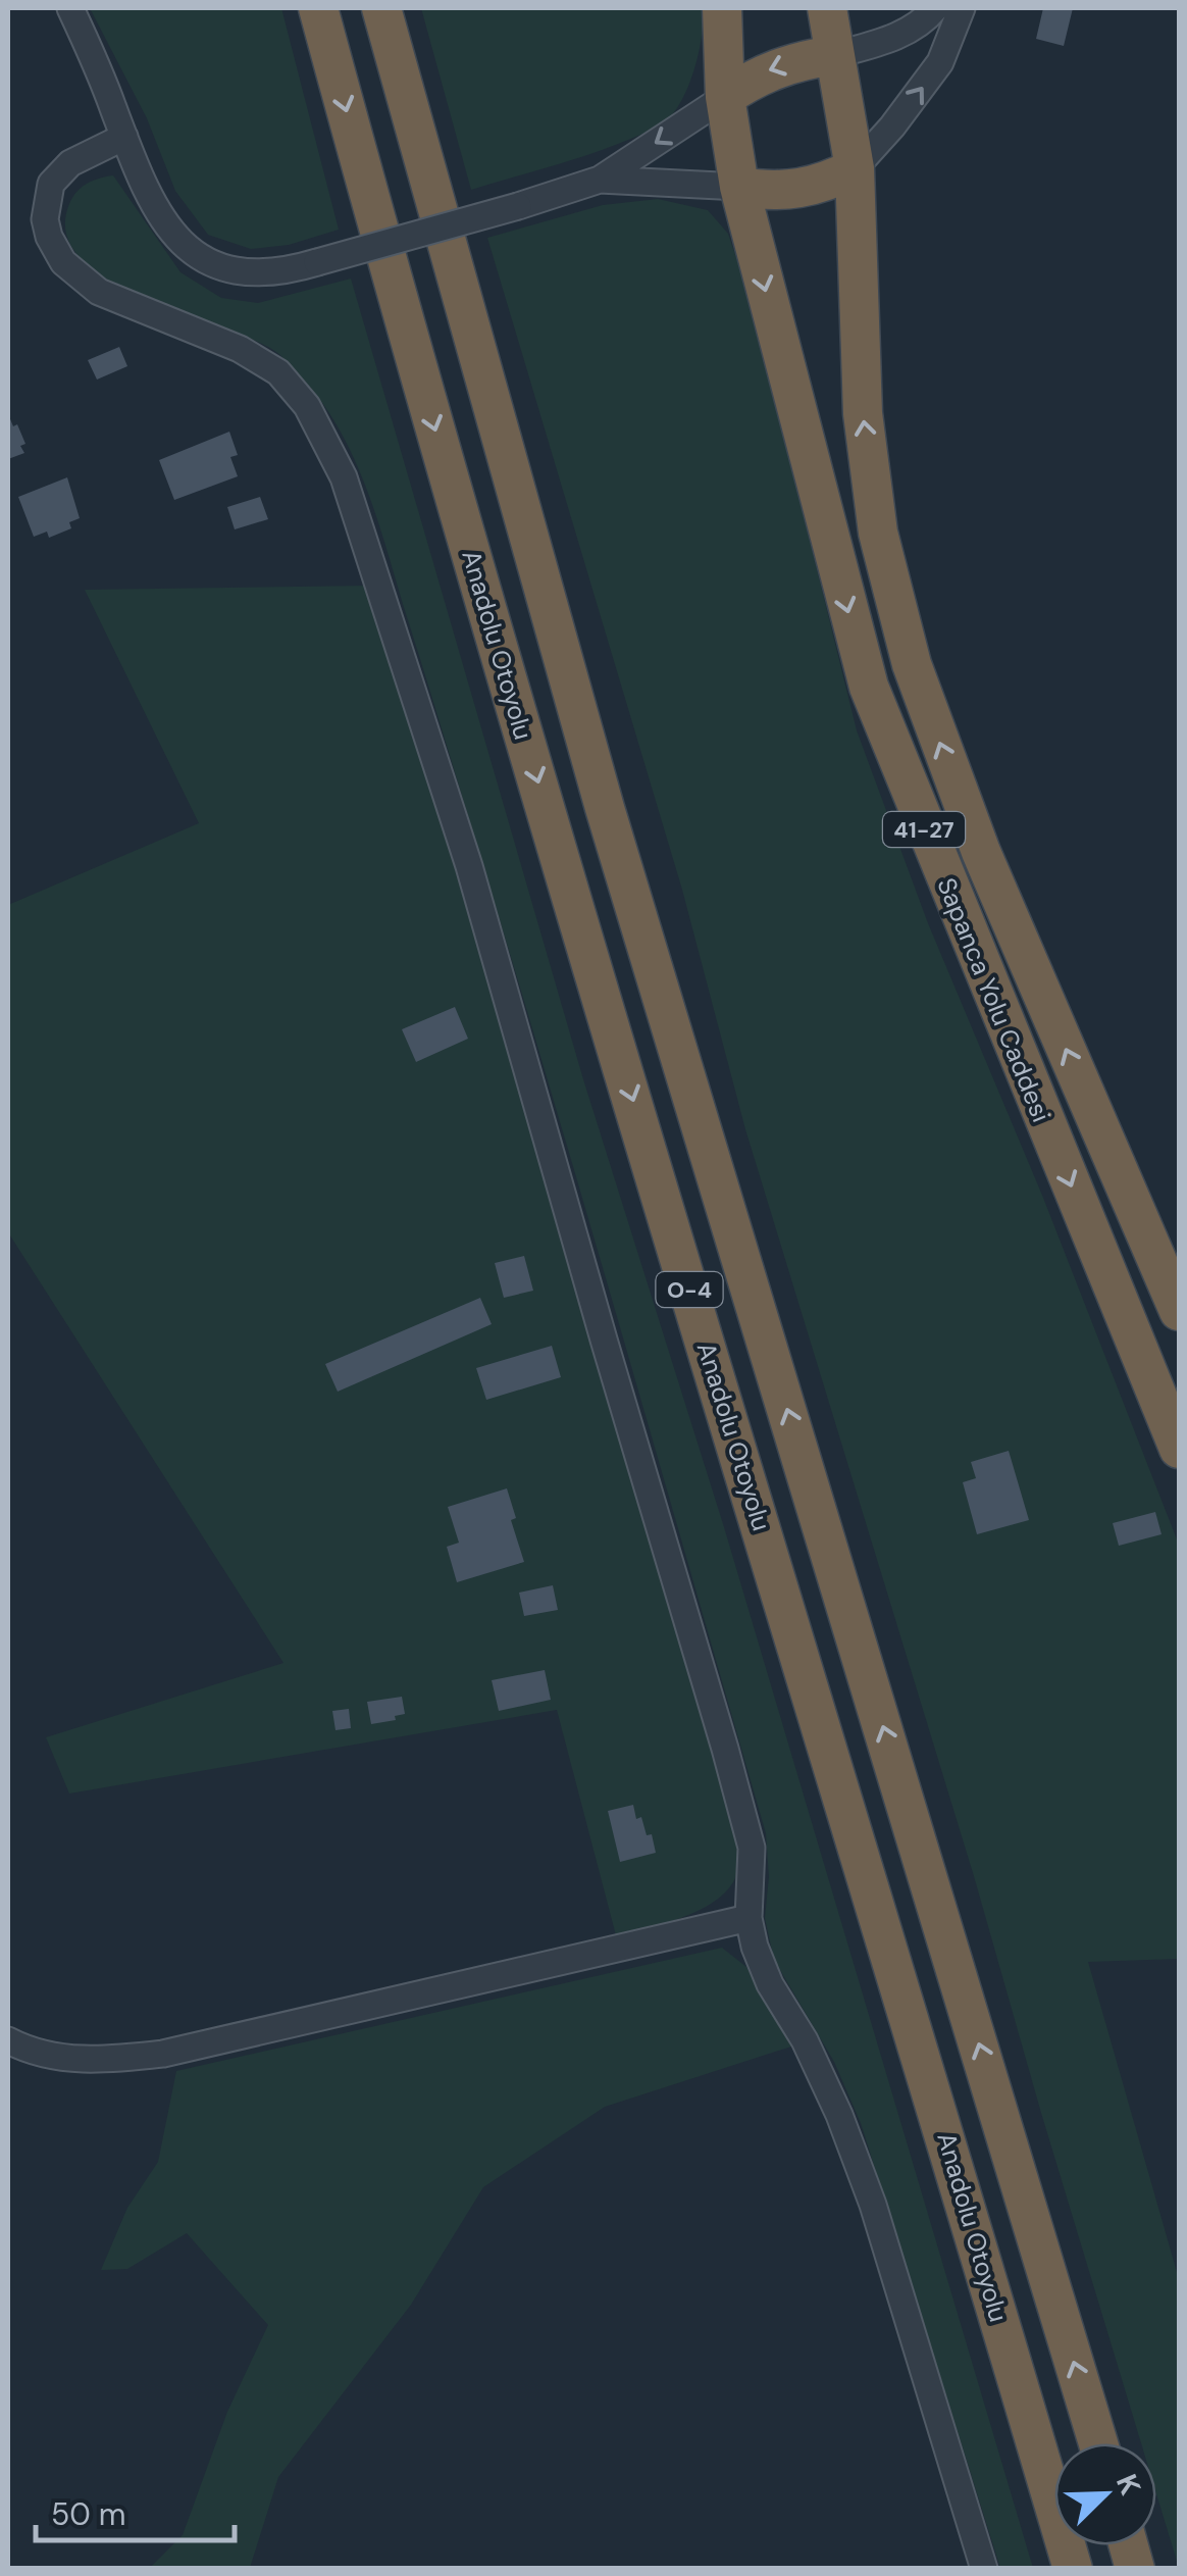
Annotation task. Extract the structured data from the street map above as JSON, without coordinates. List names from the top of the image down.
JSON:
{
  "streets": {
    "highway": [
      "Anadolu Otoyolu",
      "41-27",
      "Sapanca Yolu Caddesi",
      "O-4"
    ]
  },
  "scale_bar": "50 m",
  "north": "top right"
}
